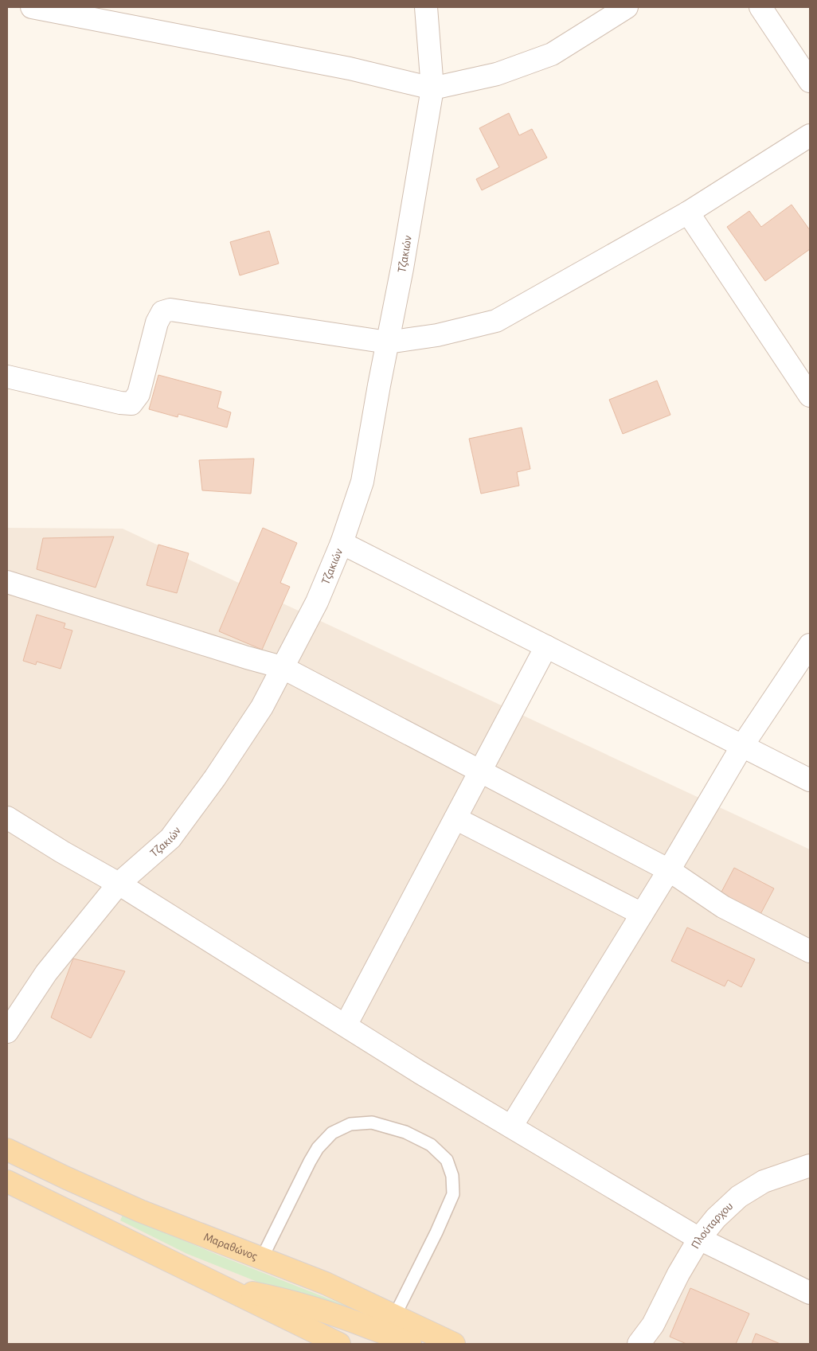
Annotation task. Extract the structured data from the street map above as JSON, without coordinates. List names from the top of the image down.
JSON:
{
  "streets": {
    "main road": ["Μαραθώνος"],
    "street": ["Τζακιών", "Πλούταρχου"]
  }
}
